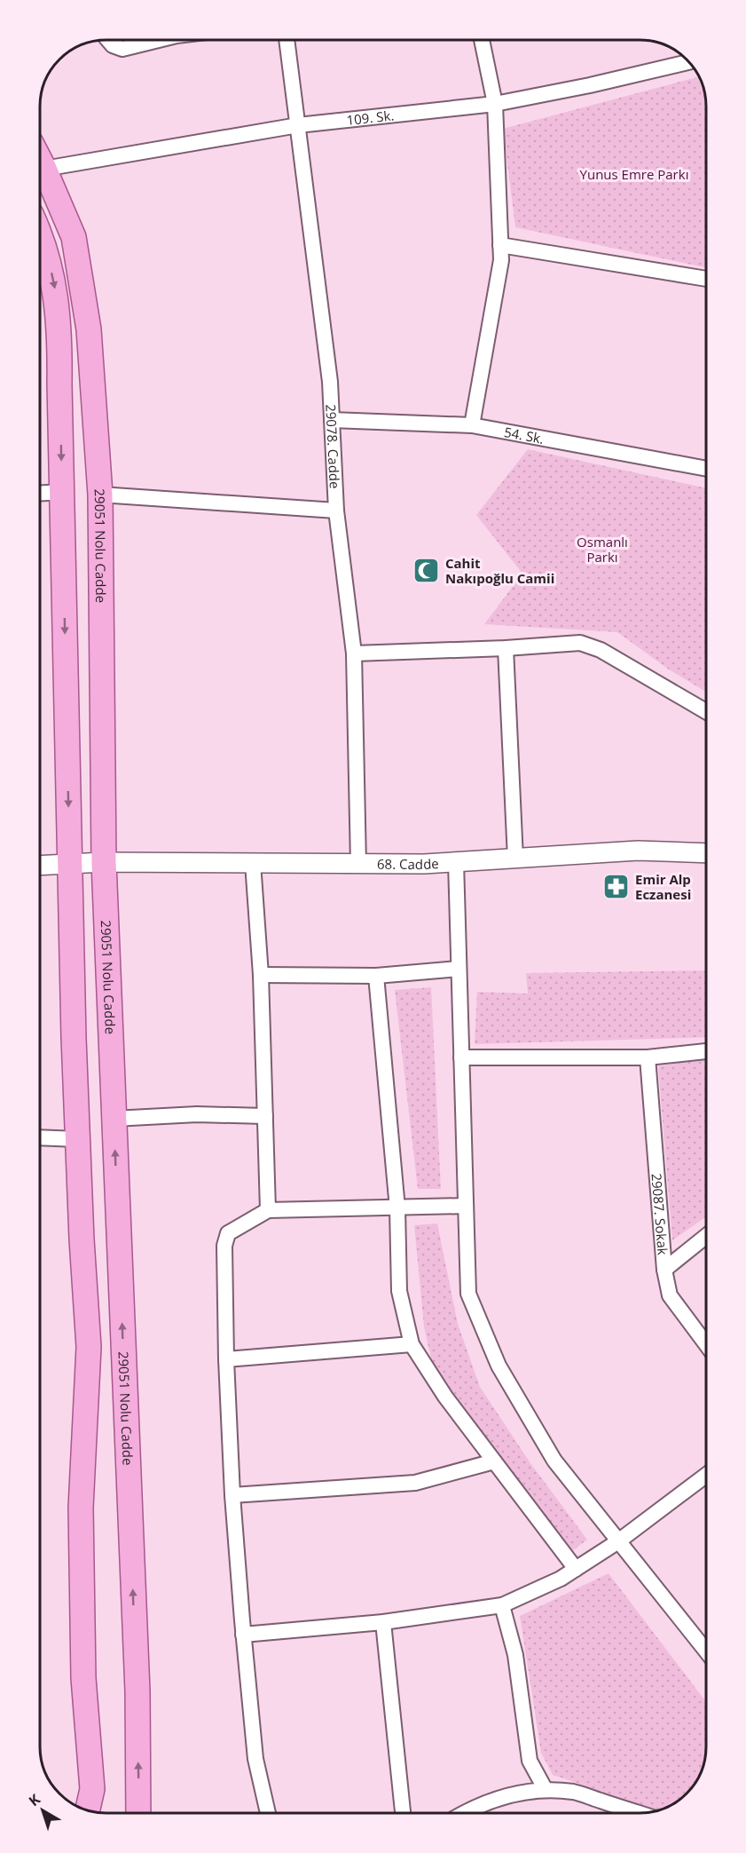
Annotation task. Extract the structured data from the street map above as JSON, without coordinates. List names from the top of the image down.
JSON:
{
  "streets": {
    "main road": ["29051 Nolu Cadde"],
    "street": [
      "109. Sk.",
      "54. Sk.",
      "29078. Cadde",
      "68. Cadde",
      "29087. Sokak"
    ]
  },
  "crossings": [
    ["109. Sk.", "29078. Cadde"],
    ["109. Sk.", "29051 Nolu Cadde"],
    ["54. Sk.", "29078. Cadde"],
    ["29078. Cadde", "68. Cadde"],
    ["29051 Nolu Cadde", "68. Cadde"]
  ],
  "parks": ["Yunus Emre Parkı", "Osmanlı Parkı"],
  "places": {
    "mosque": ["Cahit Nakıpoğlu Camii"],
    "pharmacy": ["Emir Alp Eczanesi"]
  },
  "north": "top left"
}
